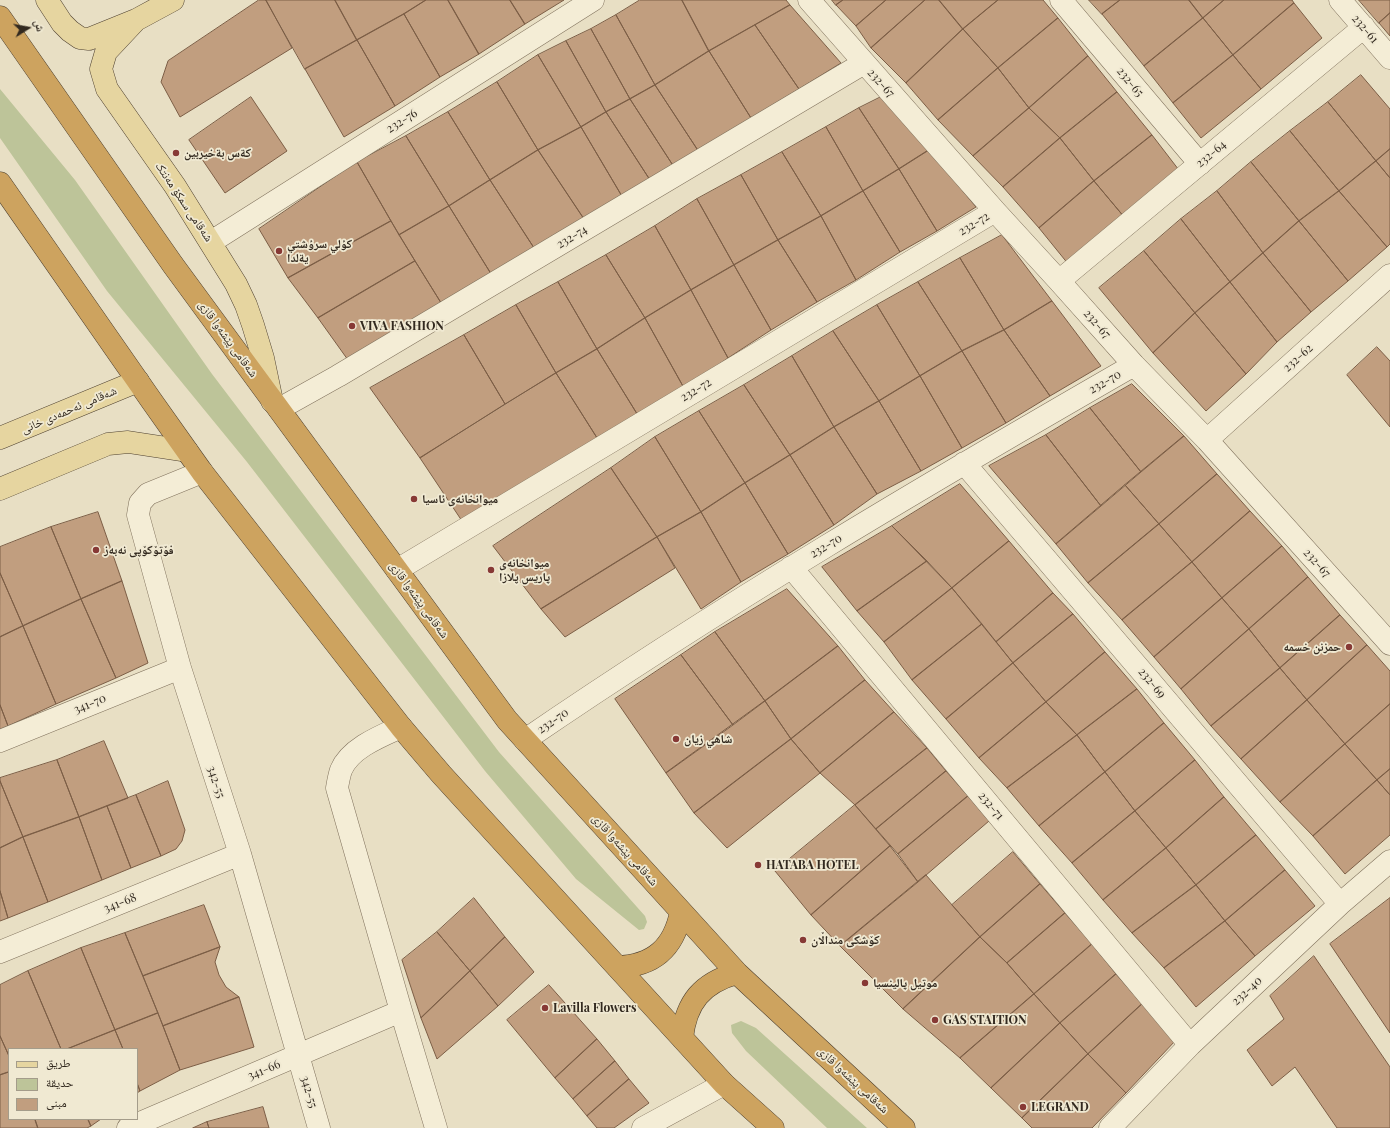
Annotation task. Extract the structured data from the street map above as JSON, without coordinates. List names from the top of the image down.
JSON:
{
  "streets": {
    "highway": ["شەقامی پێشەوا قازی"],
    "main road": ["شەقامی سمکۆ مەنتک", "شەقامی ئەحمەدی خانی"],
    "street": [
      "232-61",
      "232-65",
      "232-67",
      "232-76",
      "232-64",
      "232-72",
      "232-74",
      "232-62",
      "232-70",
      "232-69",
      "341-70",
      "342-55",
      "232-71",
      "341-68",
      "232-40",
      "341-66"
    ]
  },
  "crossings": [
    ["232-61", "232-64"],
    ["232-65", "232-64"],
    ["232-67", "232-64"],
    ["232-67", "232-72"],
    ["232-67", "232-74"],
    ["232-67", "232-62"],
    ["232-67", "232-70"],
    ["232-76", "شەقامی سمکۆ مەنتک"],
    ["شەقامی سمکۆ مەنتک", "232-74"],
    ["شەقامی سمکۆ مەنتک", "شەقامی پێشەوا قازی"],
    ["232-72", "شەقامی پێشەوا قازی"],
    ["232-74", "شەقامی پێشەوا قازی"],
    ["شەقامی پێشەوا قازی", "232-70"],
    ["232-70", "232-69"],
    ["232-70", "232-71"],
    ["232-69", "232-40"],
    ["341-70", "342-55"],
    ["342-55", "341-68"],
    ["342-55", "341-66"],
    ["232-71", "232-40"]
  ],
  "places": [
    "كةس بةخيربين",
    "كؤلي سرؤشتي يةلدا",
    "VIVA FASHION",
    "میوانخانەی ئاسیا",
    "فۆتۆکۆپی نەبەز",
    "میوانخانەی پاریس پلازا",
    "حمزنن خسمه",
    "شاهي زيان",
    "HATABA HOTEL",
    "کۆشکی منداڵان",
    "موتيل پالينسيا",
    "Lavilla Flowers",
    "GAS STAITION",
    "LEGRAND"
  ],
  "legend": ["طريق", "حديقة", "مبنى"],
  "north": "right"
}
